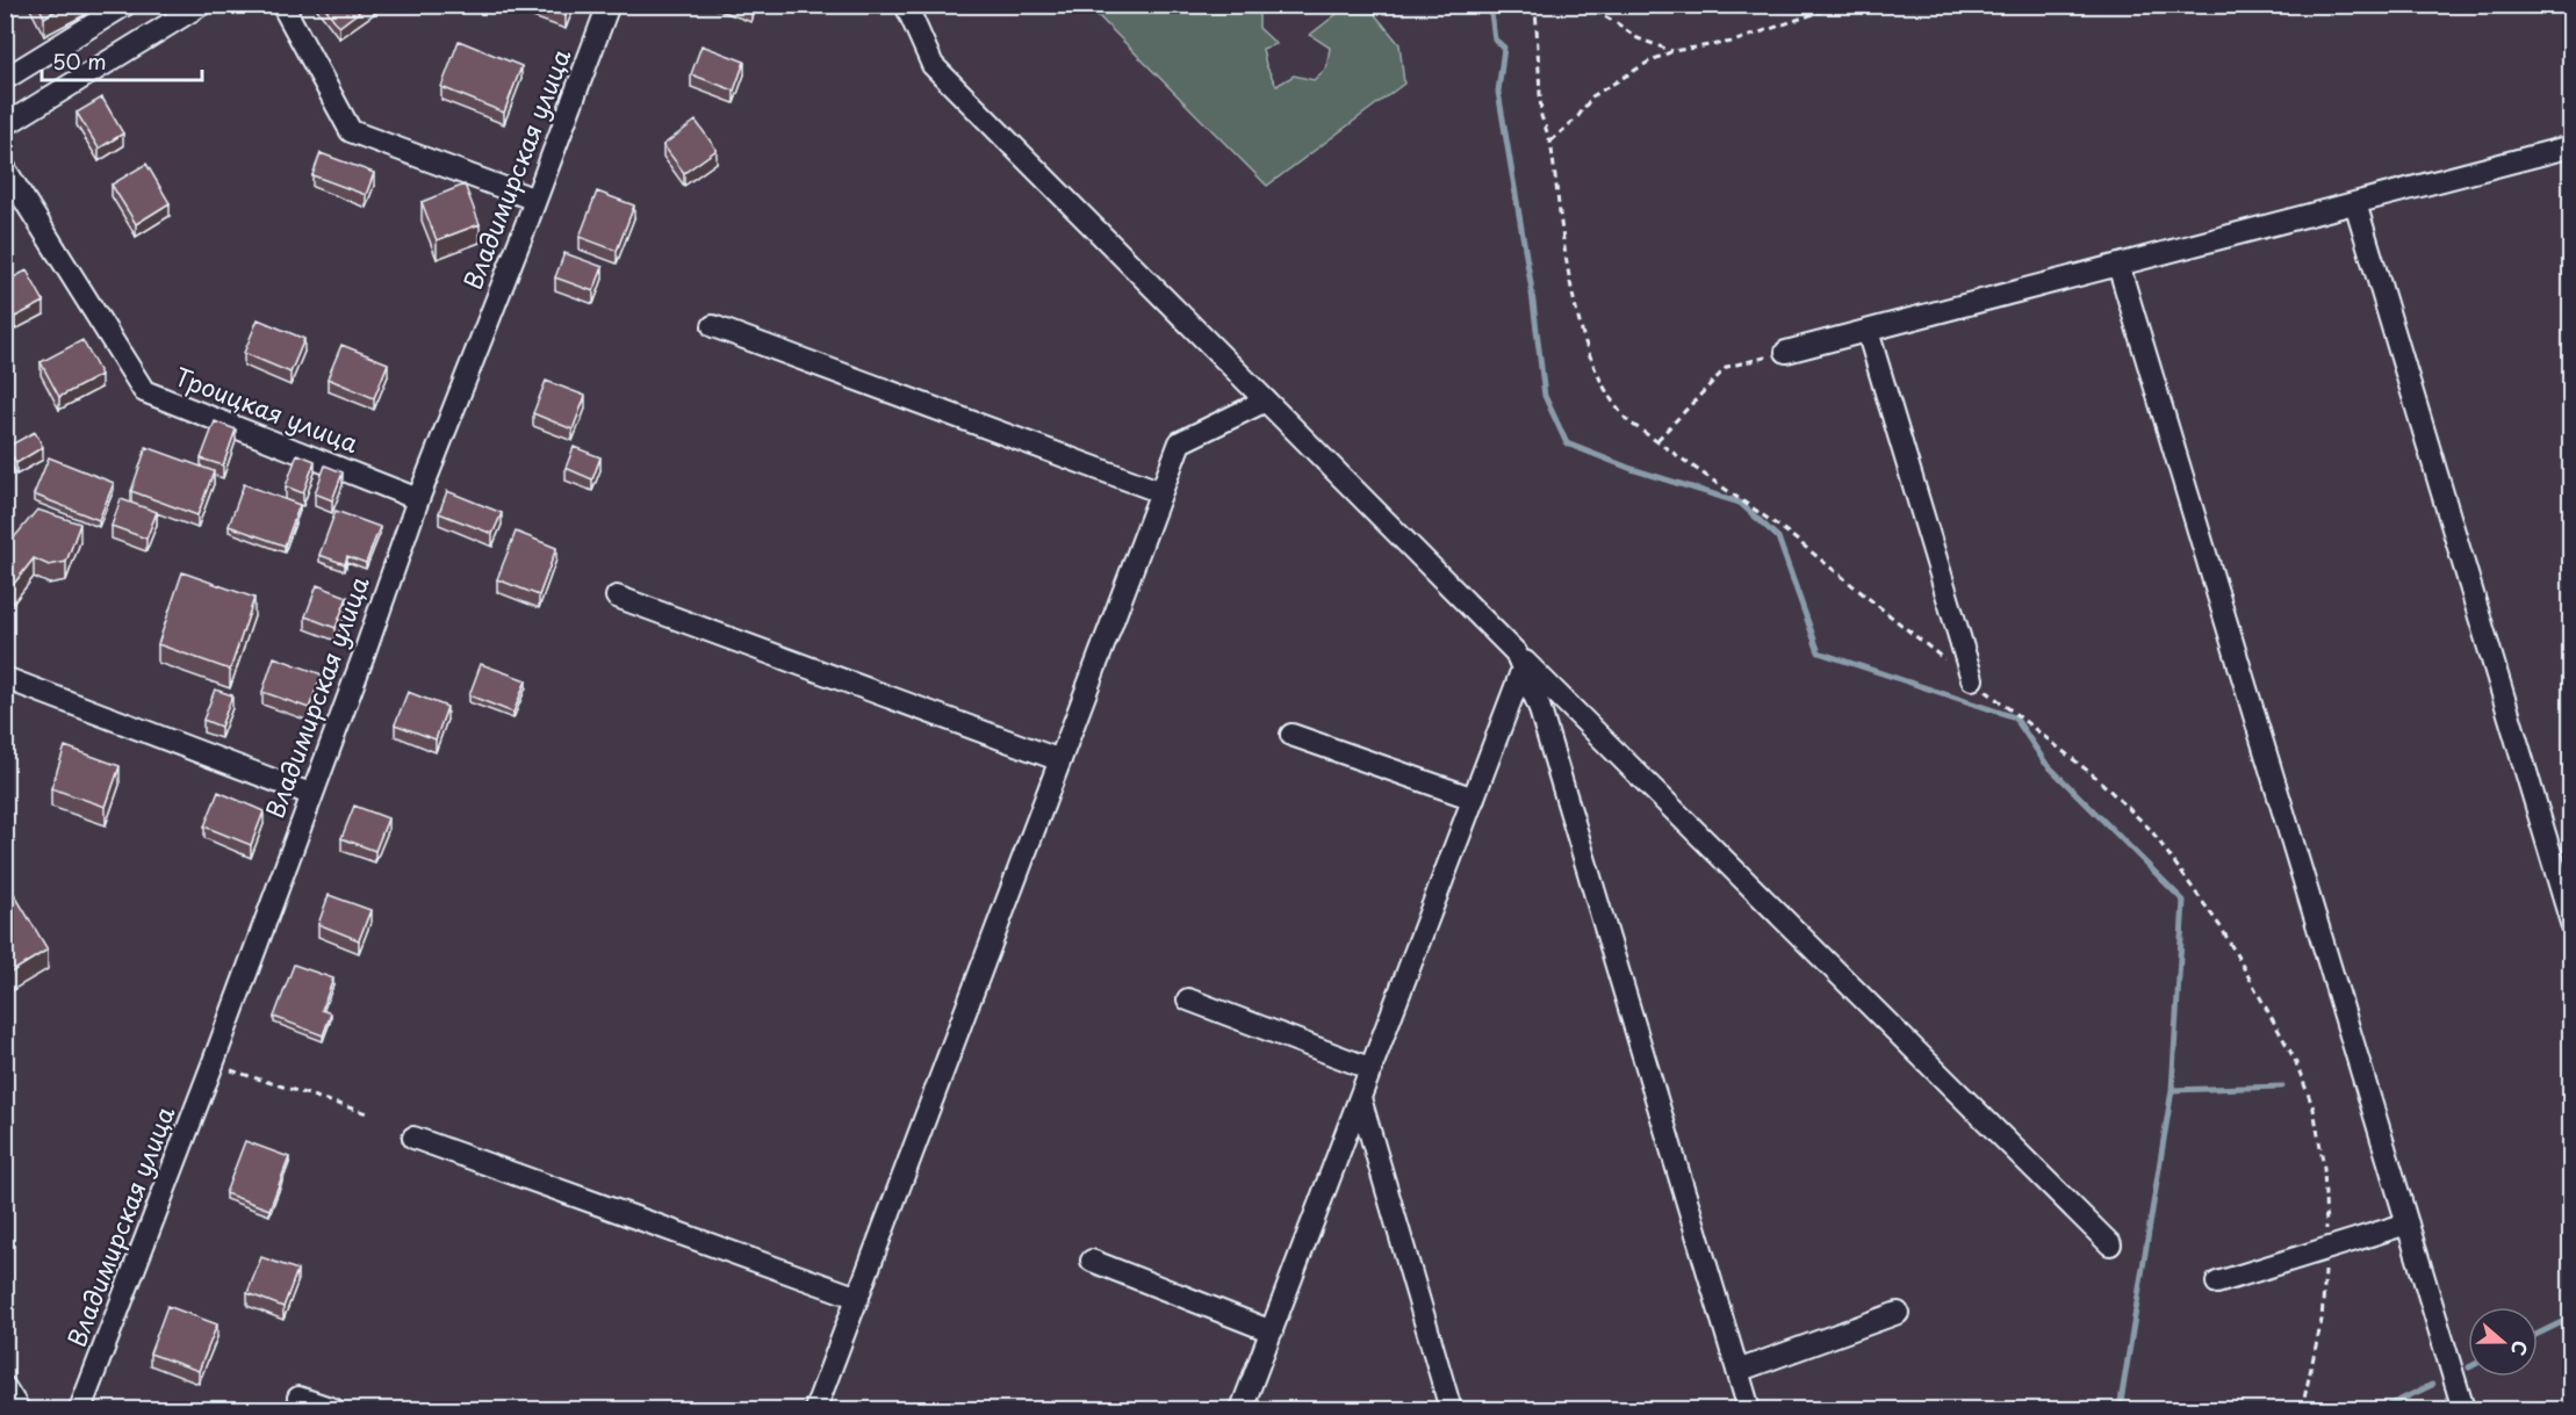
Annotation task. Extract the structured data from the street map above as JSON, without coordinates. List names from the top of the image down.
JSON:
{
  "streets": {
    "street": ["Владимирская улица", "Троицкая улица"]
  },
  "crossings": [
    ["Владимирская улица", "Троицкая улица"]
  ],
  "scale_bar": "50 m",
  "north": "right"
}
